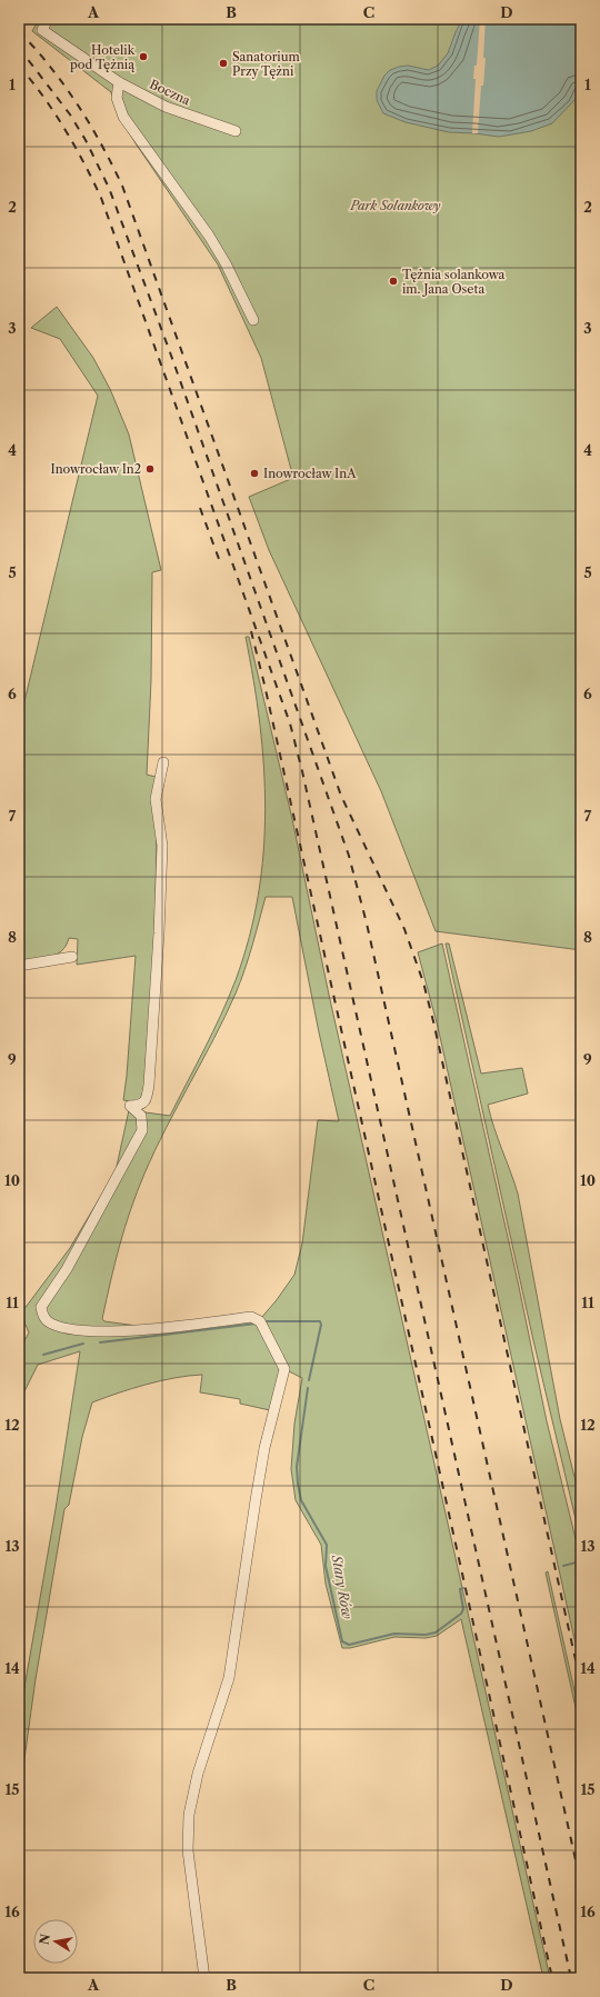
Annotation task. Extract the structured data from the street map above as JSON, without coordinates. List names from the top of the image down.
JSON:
{
  "streets": {
    "street": ["Boczna"]
  },
  "water": ["Stary Rów"],
  "parks": ["Park Solankowy"],
  "places": [
    "Hotelik pod Tężnią",
    "Sanatorium Przy Tężni",
    "Tężnia solankowa im. Jana Oseta",
    "Inowrocław In2",
    "Inowrocław InA"
  ],
  "north": "left",
  "grid": {
    "columns": [
      "A",
      "B",
      "C",
      "D"
    ],
    "rows": [
      "1",
      "2",
      "3",
      "4",
      "5",
      "6",
      "7",
      "8",
      "9",
      "10",
      "11",
      "12",
      "13",
      "14",
      "15",
      "16"
    ]
  }
}
